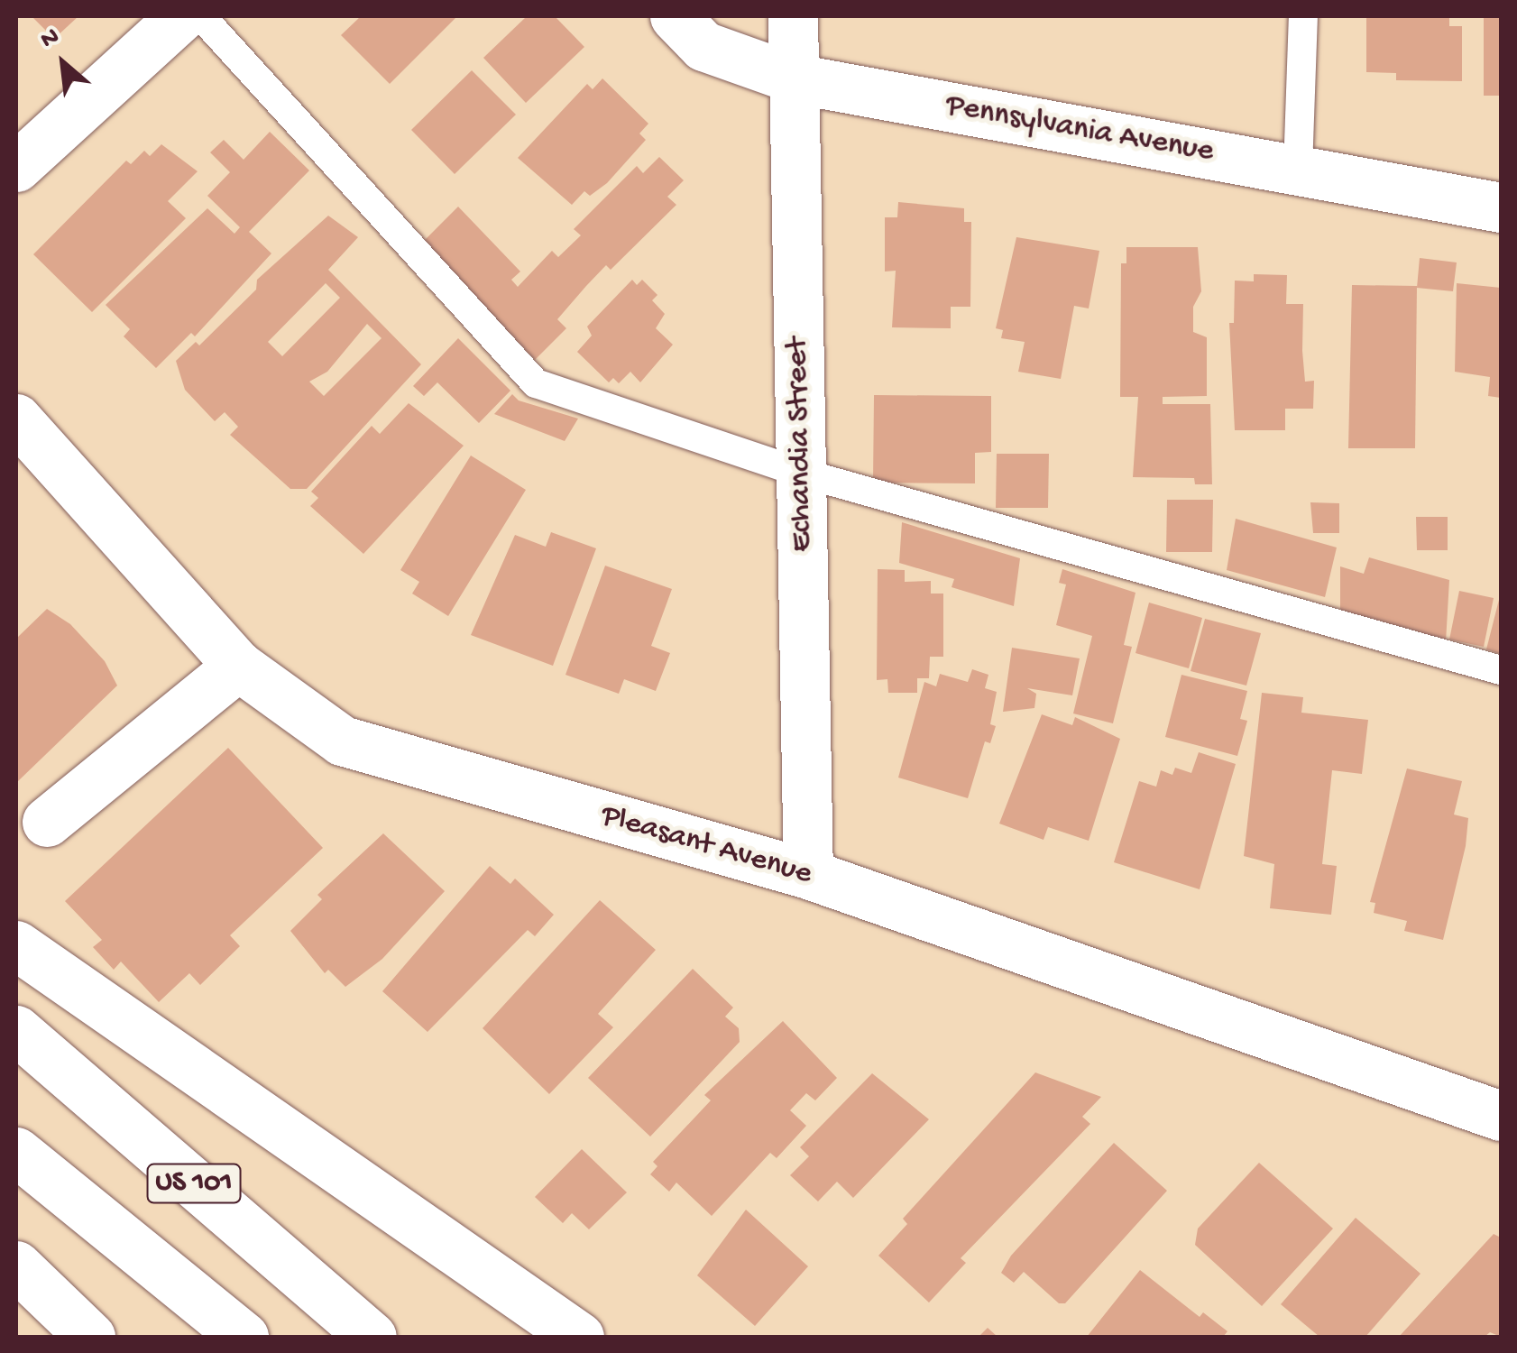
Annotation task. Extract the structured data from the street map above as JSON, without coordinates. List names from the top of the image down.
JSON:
{
  "streets": {
    "main road": [
      "Pennsylvania Avenue",
      "Echandia Street",
      "Pleasant Avenue",
      "US 101"
    ]
  },
  "crossings": [
    ["Pennsylvania Avenue", "Echandia Street"],
    ["Echandia Street", "Pleasant Avenue"]
  ],
  "north": "top left"
}
